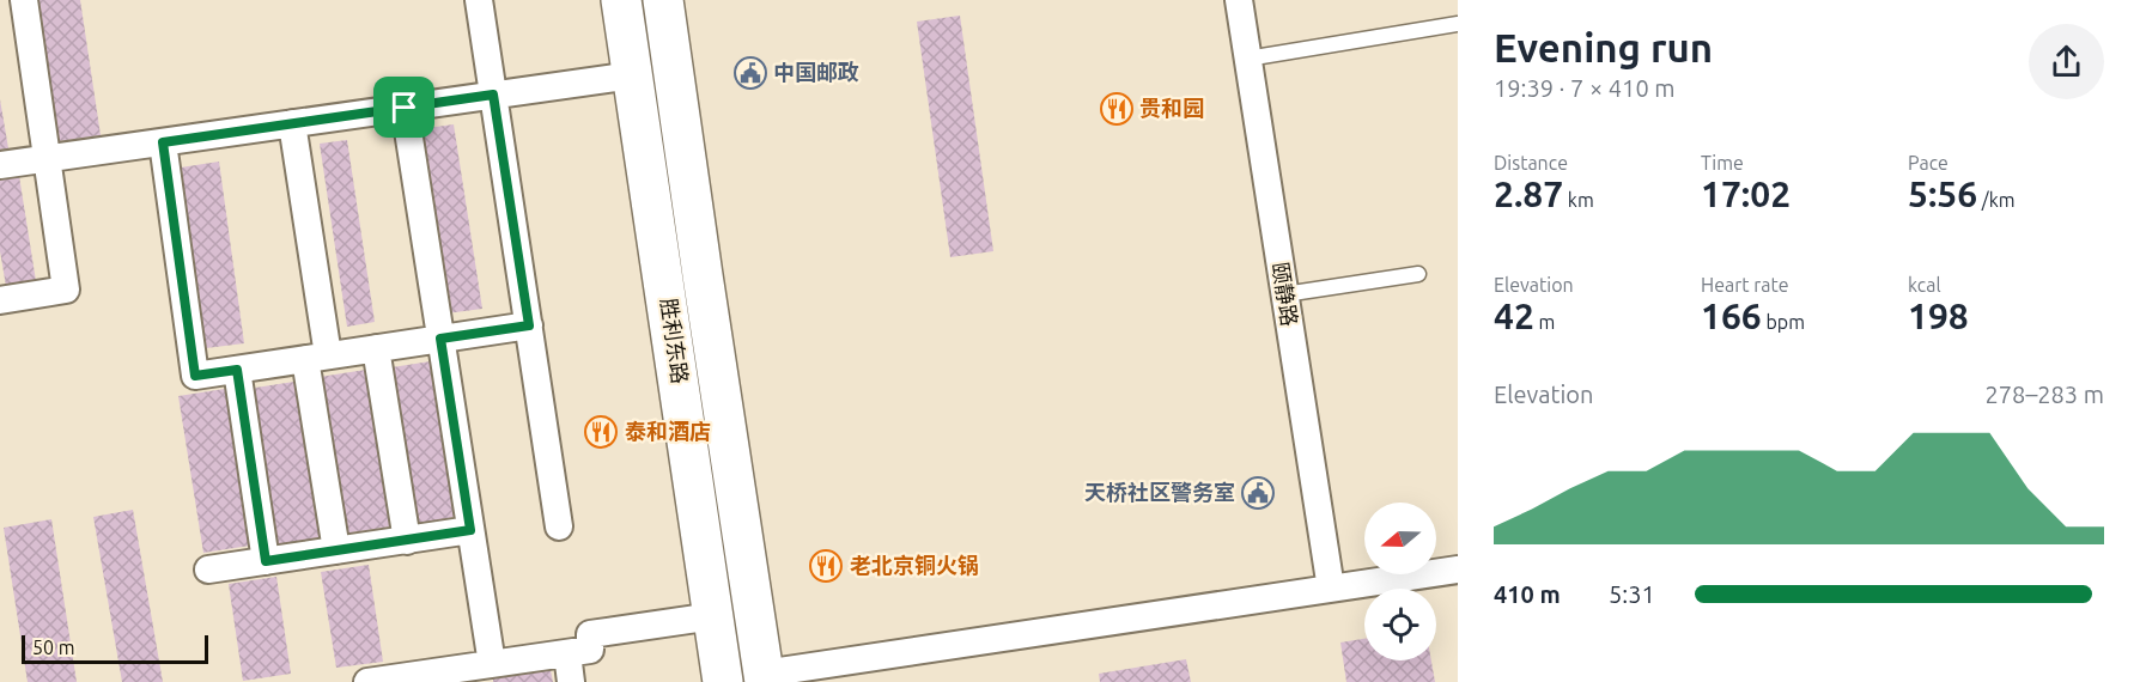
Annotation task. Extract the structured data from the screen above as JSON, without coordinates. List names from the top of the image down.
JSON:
{
  "streets": {
    "main road": ["胜利东路"],
    "street": ["颐静路"]
  },
  "places": {
    "public building": ["中国邮政", "天桥社区警务室"],
    "restaurant": ["贵和园", "泰和酒店", "老北京铜火锅"]
  },
  "scale_bar": "50 m",
  "north": "left",
  "page": {
    "heading": ["Evening run", "19:39 · 7 × 410 m"],
    "stats": [
      ["Distance", "2.87 km"],
      ["Time", "17:02"],
      ["Pace", "5:56 /km"],
      ["Elevation", "42 m"],
      ["Heart rate", "166 bpm"],
      ["kcal", "198"]
    ],
    "chart": ["Elevation", "278–283 m"],
    "list": [
      {
        "name": "410 m",
        "note": "5:31"
      }
    ],
    "scale": "50 m"
  }
}
